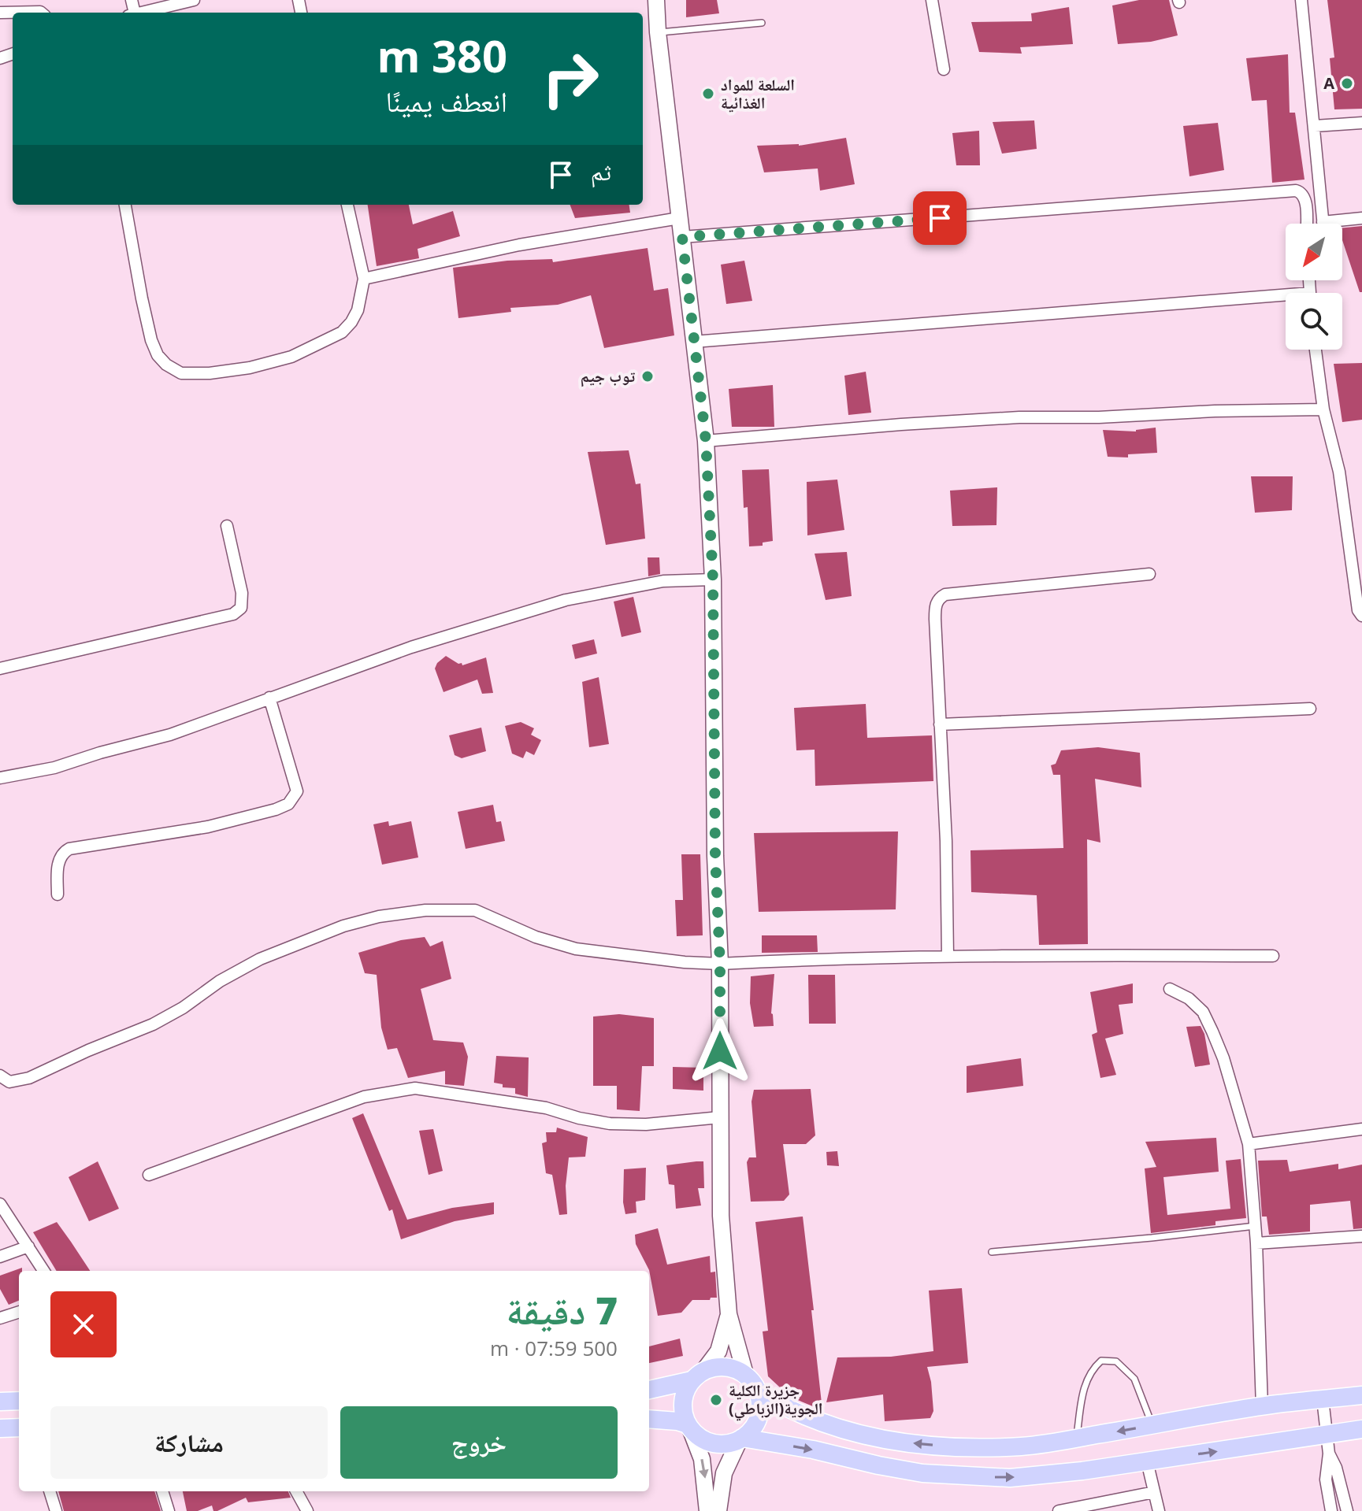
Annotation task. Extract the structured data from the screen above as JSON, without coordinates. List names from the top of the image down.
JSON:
{
  "places": [
    "A",
    "السلعة للمواد الغذائية",
    "توب جيم",
    "جزيرة الكلية الجوية(الزباطي)"
  ],
  "north": "bottom left",
  "page": {
    "turn": ["380 m", "انعطف يمينًا"],
    "then": "ثم",
    "heading": ["7 دقيقة", "500 m · 07:59"],
    "buttons": ["خروج", "مشاركة"]
  }
}
